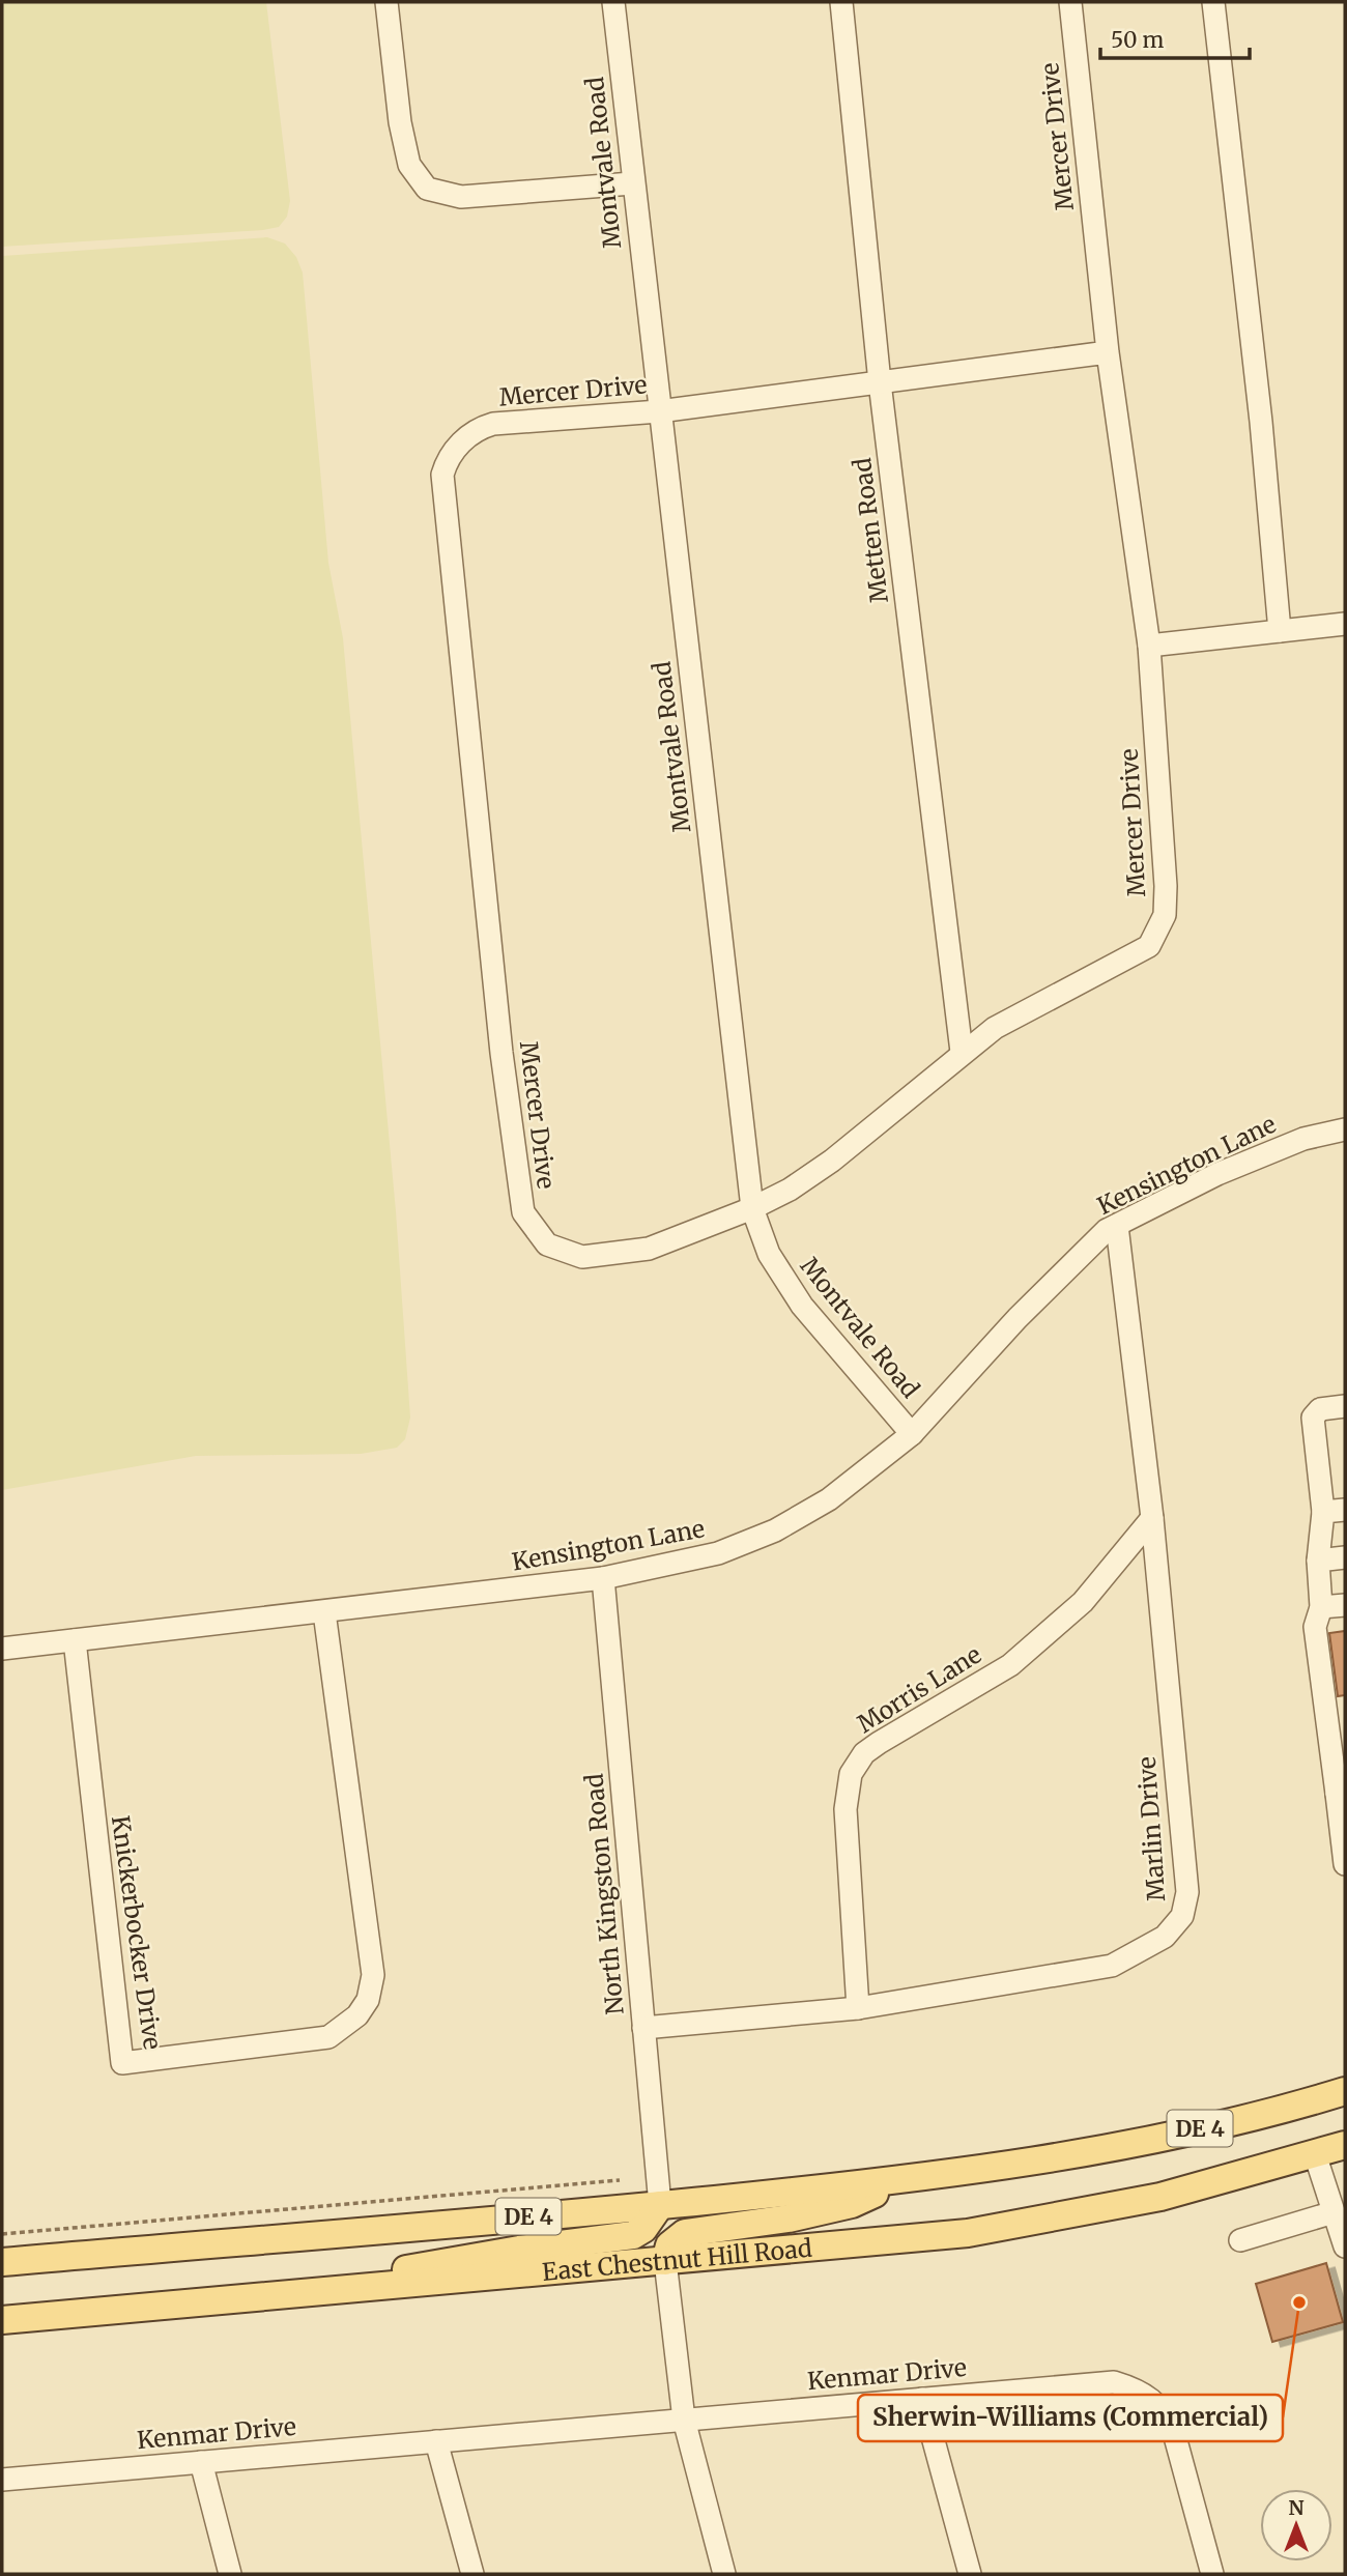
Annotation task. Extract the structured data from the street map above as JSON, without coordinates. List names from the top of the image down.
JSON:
{
  "streets": {
    "main road": ["DE 4", "East Chestnut Hill Road"],
    "street": [
      "Mercer Drive",
      "Montvale Road",
      "Metten Road",
      "Kensington Lane",
      "Morris Lane",
      "Marlin Drive",
      "North Kingston Road",
      "Knickerbocker Drive",
      "Kenmar Drive"
    ]
  },
  "crossings": [
    ["Mercer Drive", "Montvale Road"],
    ["Mercer Drive", "Metten Road"],
    ["Montvale Road", "Kensington Lane"],
    ["Kensington Lane", "Marlin Drive"],
    ["Kensington Lane", "North Kingston Road"],
    ["Kensington Lane", "Knickerbocker Drive"],
    ["Morris Lane", "Marlin Drive"],
    ["Marlin Drive", "North Kingston Road"],
    ["North Kingston Road", "DE 4"]
  ],
  "places": ["Sherwin-Williams (Commercial)"],
  "scale_bar": "50 m",
  "north": "top"
}
